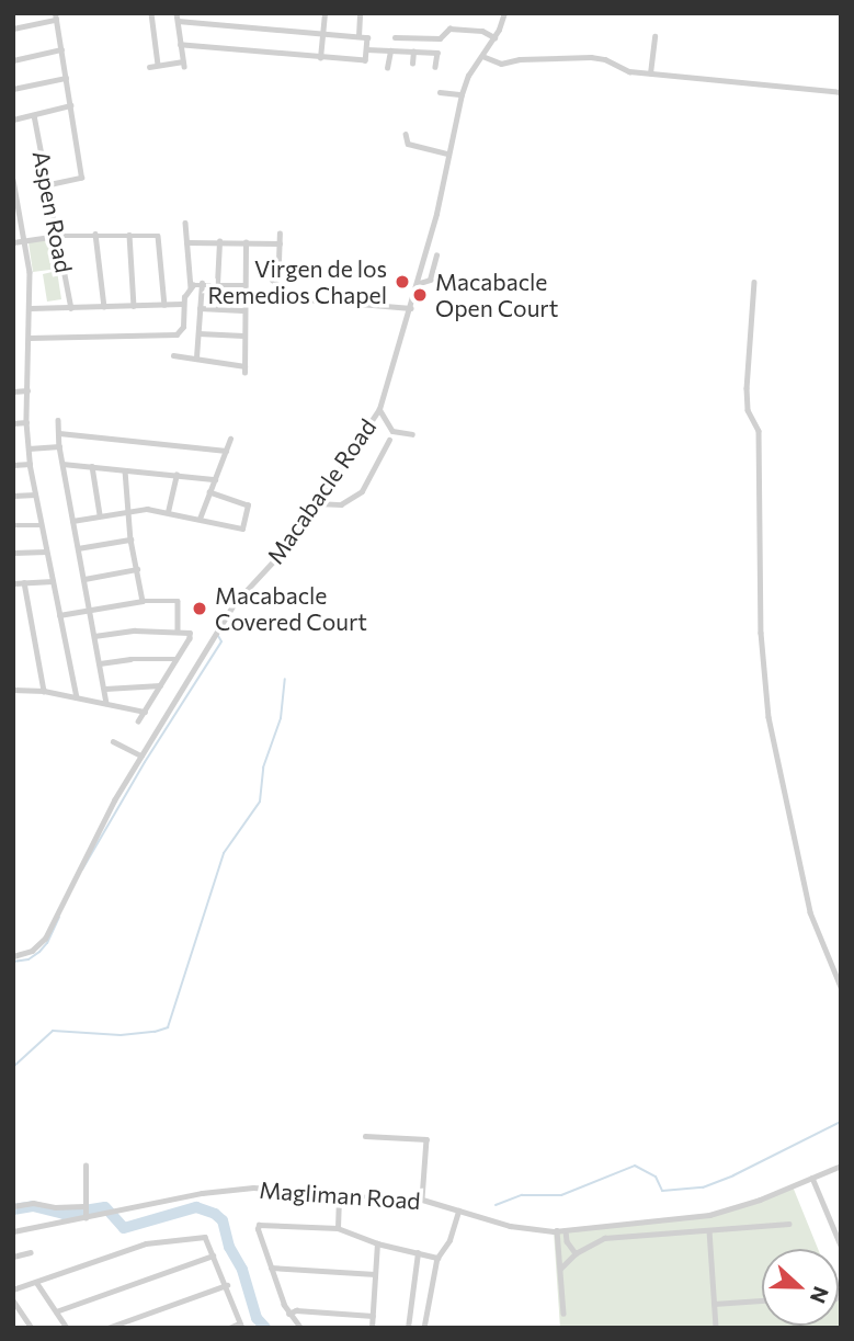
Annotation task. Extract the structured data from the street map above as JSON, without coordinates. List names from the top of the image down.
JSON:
{
  "streets": {
    "street": ["Aspen Road", "Macabacle Road", "Magliman Road"]
  },
  "places": ["Virgen de los Remedios Chapel", "Macabacle Open Court", "Macabacle Covered Court"],
  "north": "right"
}
